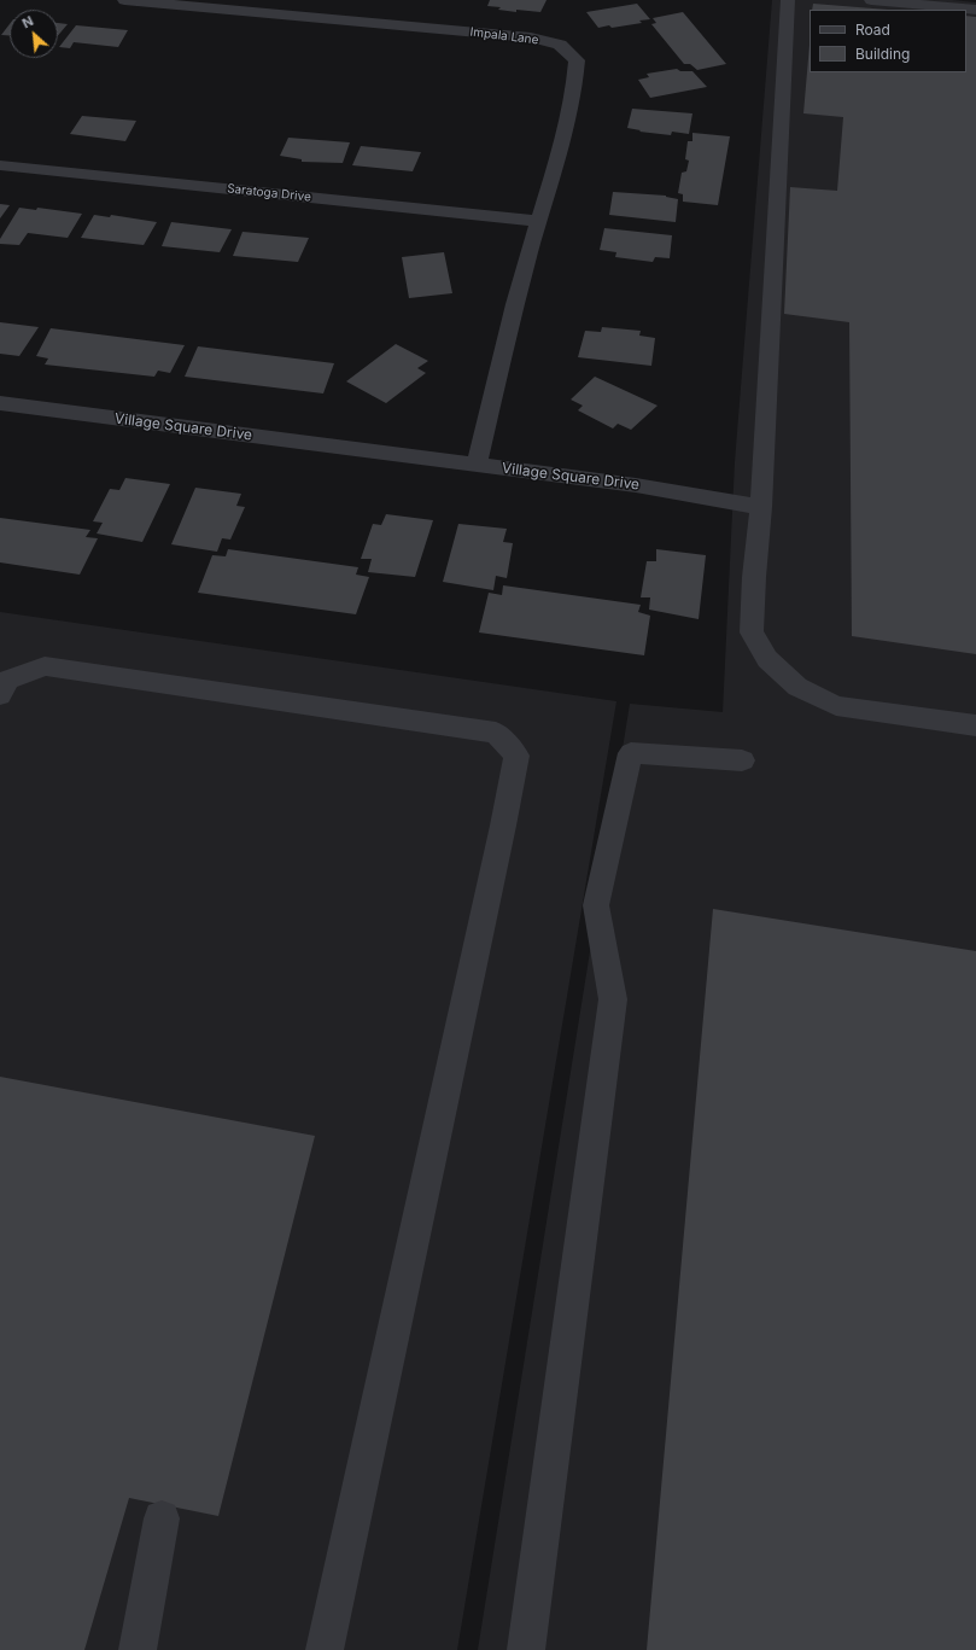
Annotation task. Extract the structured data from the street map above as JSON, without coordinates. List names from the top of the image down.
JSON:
{
  "streets": {
    "street": ["Impala Lane", "Saratoga Drive", "Village Square Drive"]
  },
  "crossings": [
    ["Impala Lane", "Saratoga Drive"],
    ["Impala Lane", "Village Square Drive"]
  ],
  "legend": ["Road", "Building"],
  "north": "top left"
}
